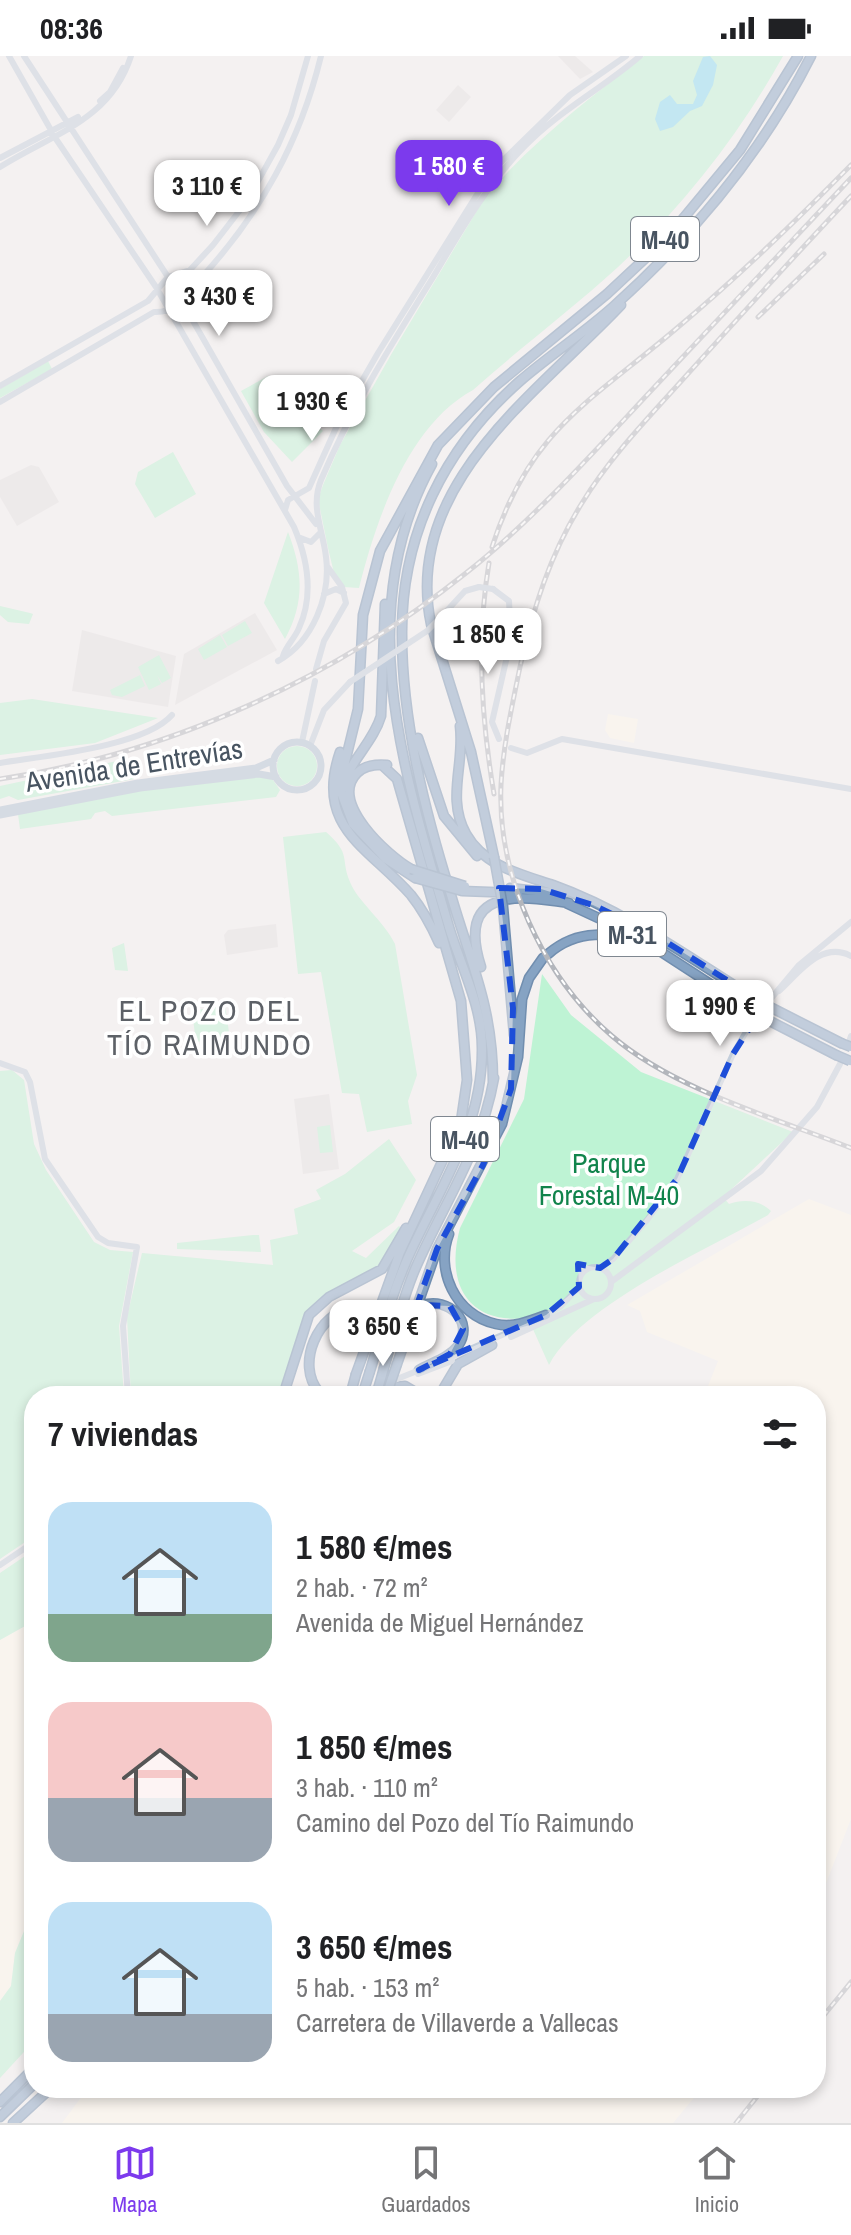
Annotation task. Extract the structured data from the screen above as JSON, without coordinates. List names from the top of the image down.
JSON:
{
  "streets": {
    "highway": ["M-40", "M-31"],
    "main road": ["Avenida de Entrevías"]
  },
  "districts": ["EL POZO DEL TÍO RAIMUNDO"],
  "parks": ["Parque Forestal M-40"],
  "page": {
    "status": "08:36",
    "price": [
      "1 580 €",
      "3 110 €",
      "3 430 €",
      "1 930 €",
      "1 850 €",
      "1 990 €",
      "3 650 €"
    ],
    "heading": "7 viviendas",
    "list": [
      {
        "name": "1 580 €/mes",
        "note": "2 hab. · 72 m² · Avenida de Miguel Hernández"
      },
      {
        "name": "1 850 €/mes",
        "note": "3 hab. · 110 m² · Camino del Pozo del Tío Raimundo"
      },
      {
        "name": "3 650 €/mes",
        "note": "5 hab. · 153 m² · Carretera de Villaverde a Vallecas"
      }
    ],
    "tabs": ["Mapa", "Guardados", "Inicio"]
  }
}
